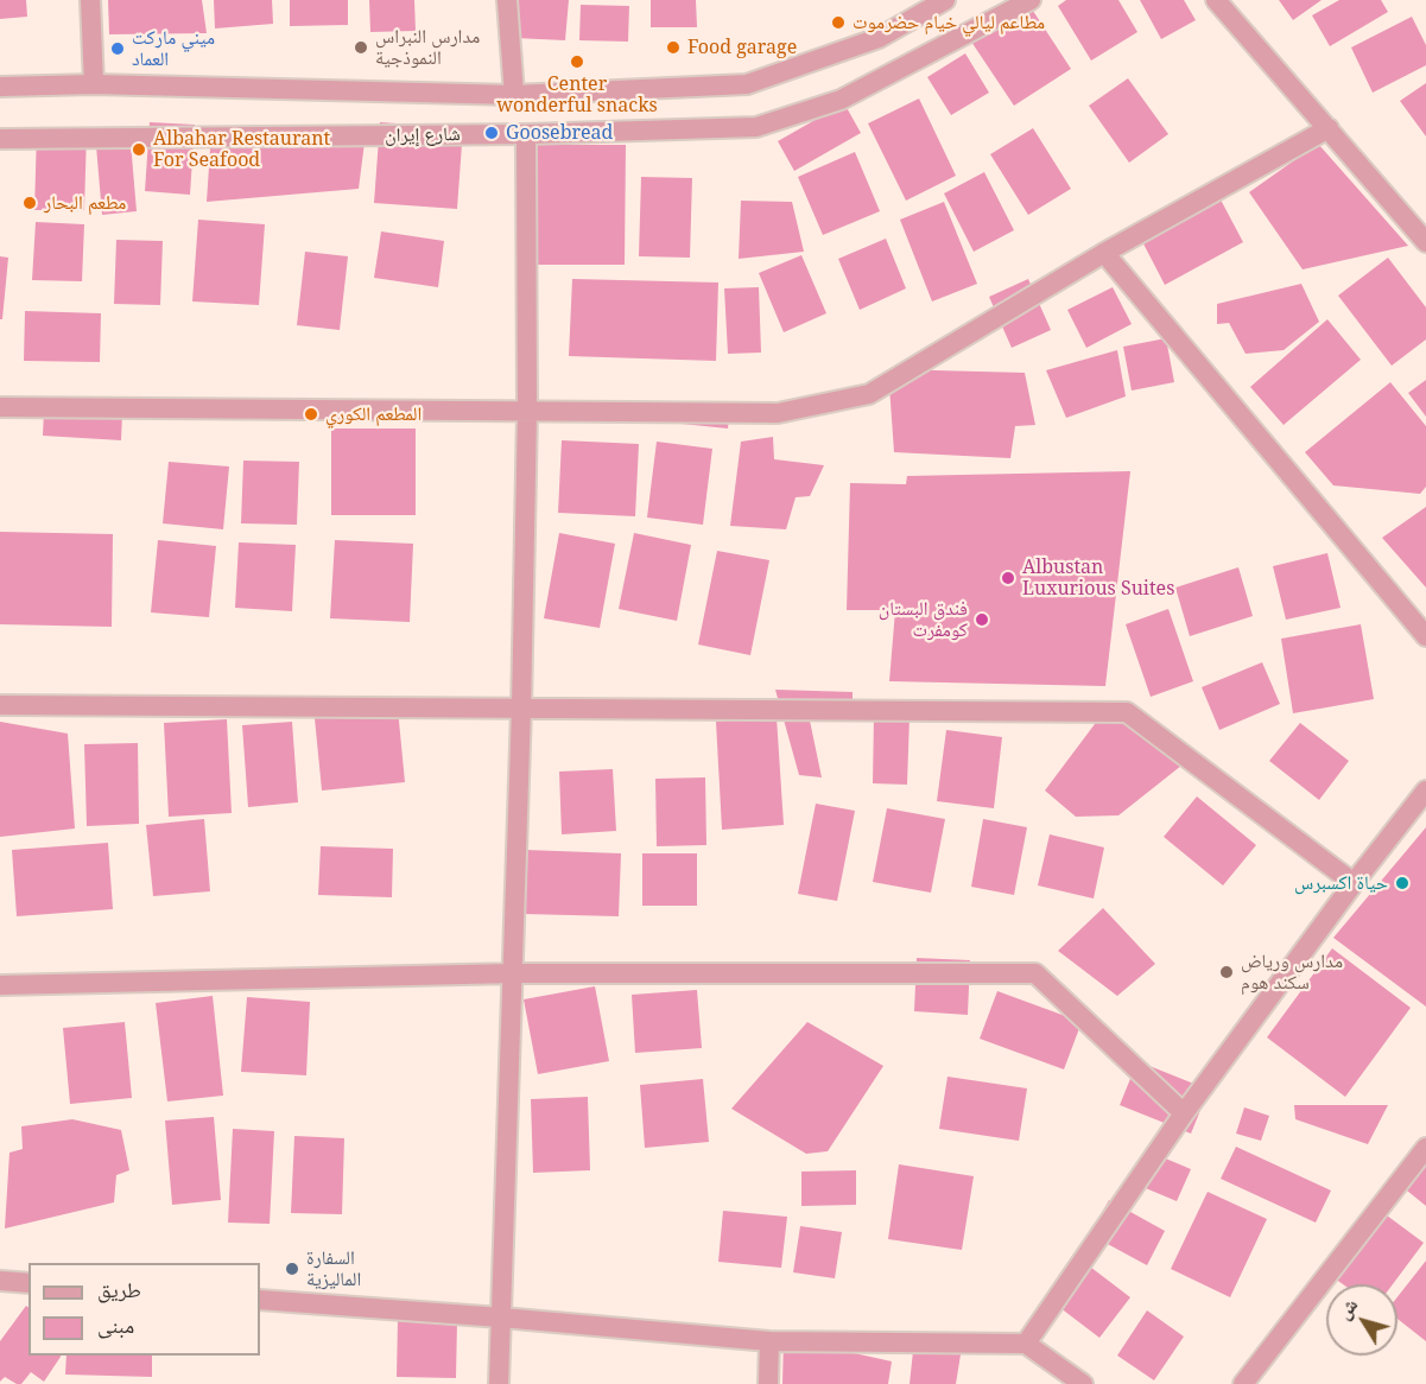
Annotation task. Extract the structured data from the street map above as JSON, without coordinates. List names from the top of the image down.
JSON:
{
  "streets": {
    "street": ["شارع إيران"]
  },
  "places": [
    "مطاعم ليالي خيام حضرموت",
    "مدارس النبراس النموذجية",
    "Food garage",
    "ميني ماركت العماد",
    "Center wonderful snacks",
    "Goosebread",
    "Albahar Restaurant For Seafood",
    "مطعم البحار",
    "المطعم الكوري",
    "Albustan Luxurious Suites",
    "فندق البستان كومفرت",
    "حياة اكسبرس",
    "مدارس ورياض سكند هوم",
    "السفارة الماليزية"
  ],
  "legend": ["طريق", "مبنى"],
  "north": "top left"
}
